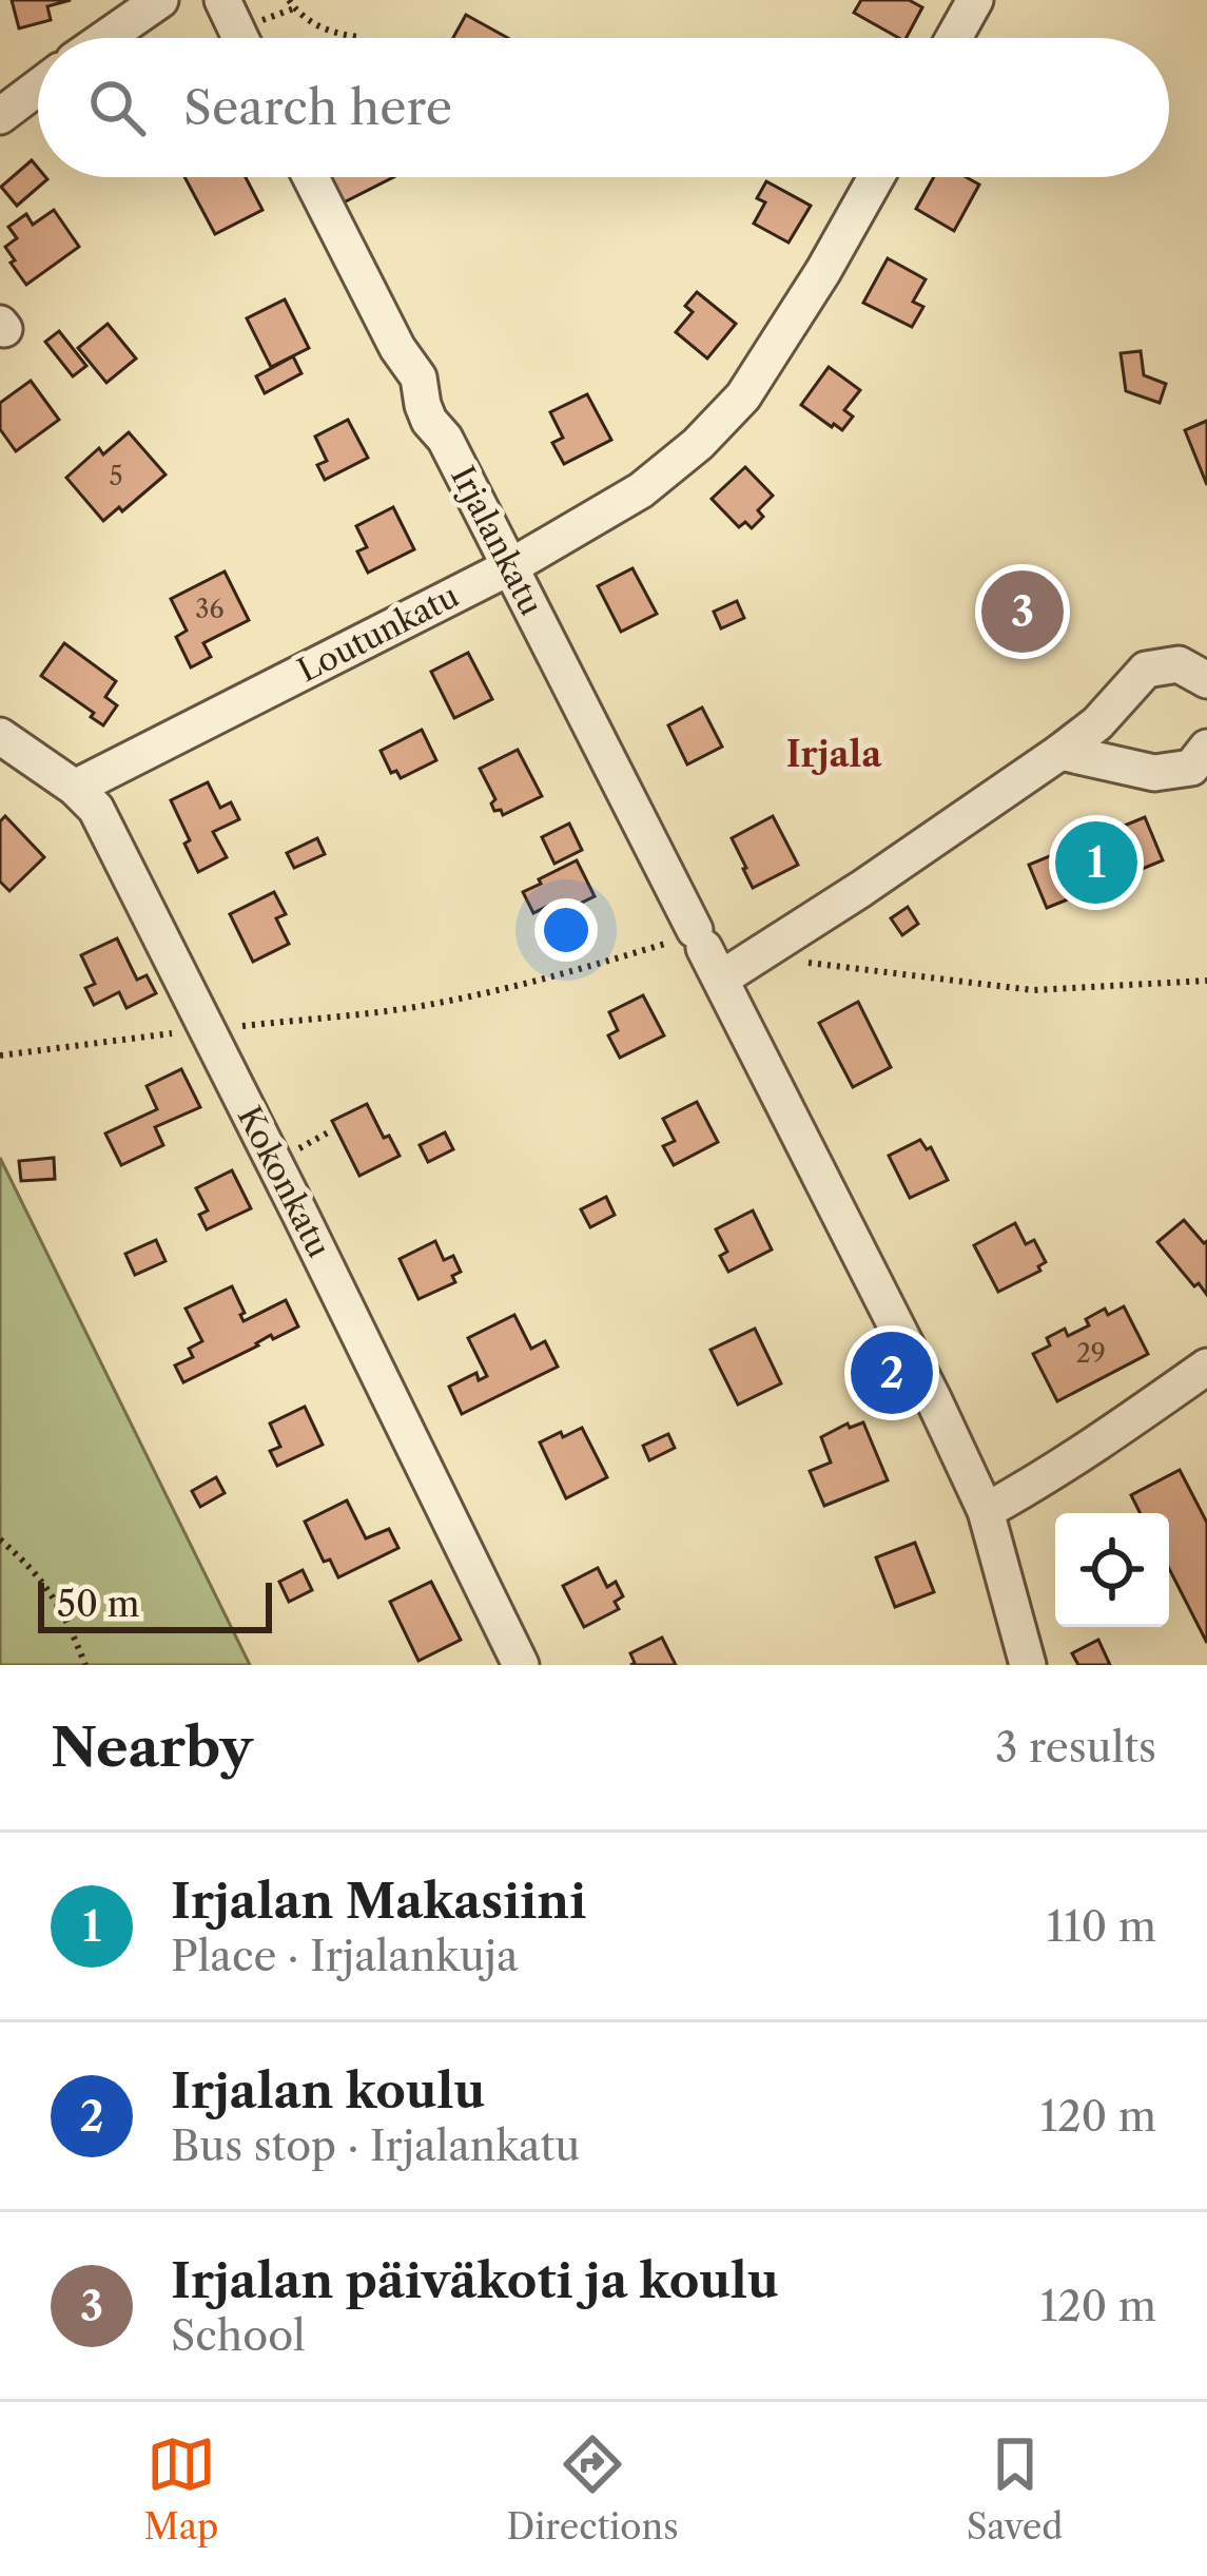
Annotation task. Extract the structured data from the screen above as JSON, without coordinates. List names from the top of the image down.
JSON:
{
  "streets": {
    "street": ["Irjalankatu", "Loutunkatu", "Kokonkatu"]
  },
  "crossings": [
    ["Irjalankatu", "Loutunkatu"],
    ["Loutunkatu", "Kokonkatu"]
  ],
  "districts": ["Irjala"],
  "house_numbers": ["5", "36", "29"],
  "scale_bar": "50 m",
  "page": {
    "search": "Search here",
    "pins": ["3", "1", "2"],
    "scale": "50 m",
    "heading": ["Nearby", "3 results"],
    "list": [
      {
        "mark": "1",
        "name": "Irjalan Makasiini",
        "note": "Place · Irjalankuja",
        "value": "110 m"
      },
      {
        "mark": "2",
        "name": "Irjalan koulu",
        "note": "Bus stop · Irjalankatu",
        "value": "120 m"
      },
      {
        "mark": "3",
        "name": "Irjalan päiväkoti ja koulu",
        "note": "School",
        "value": "120 m"
      }
    ],
    "nav": ["Map", "Directions", "Saved"]
  }
}
